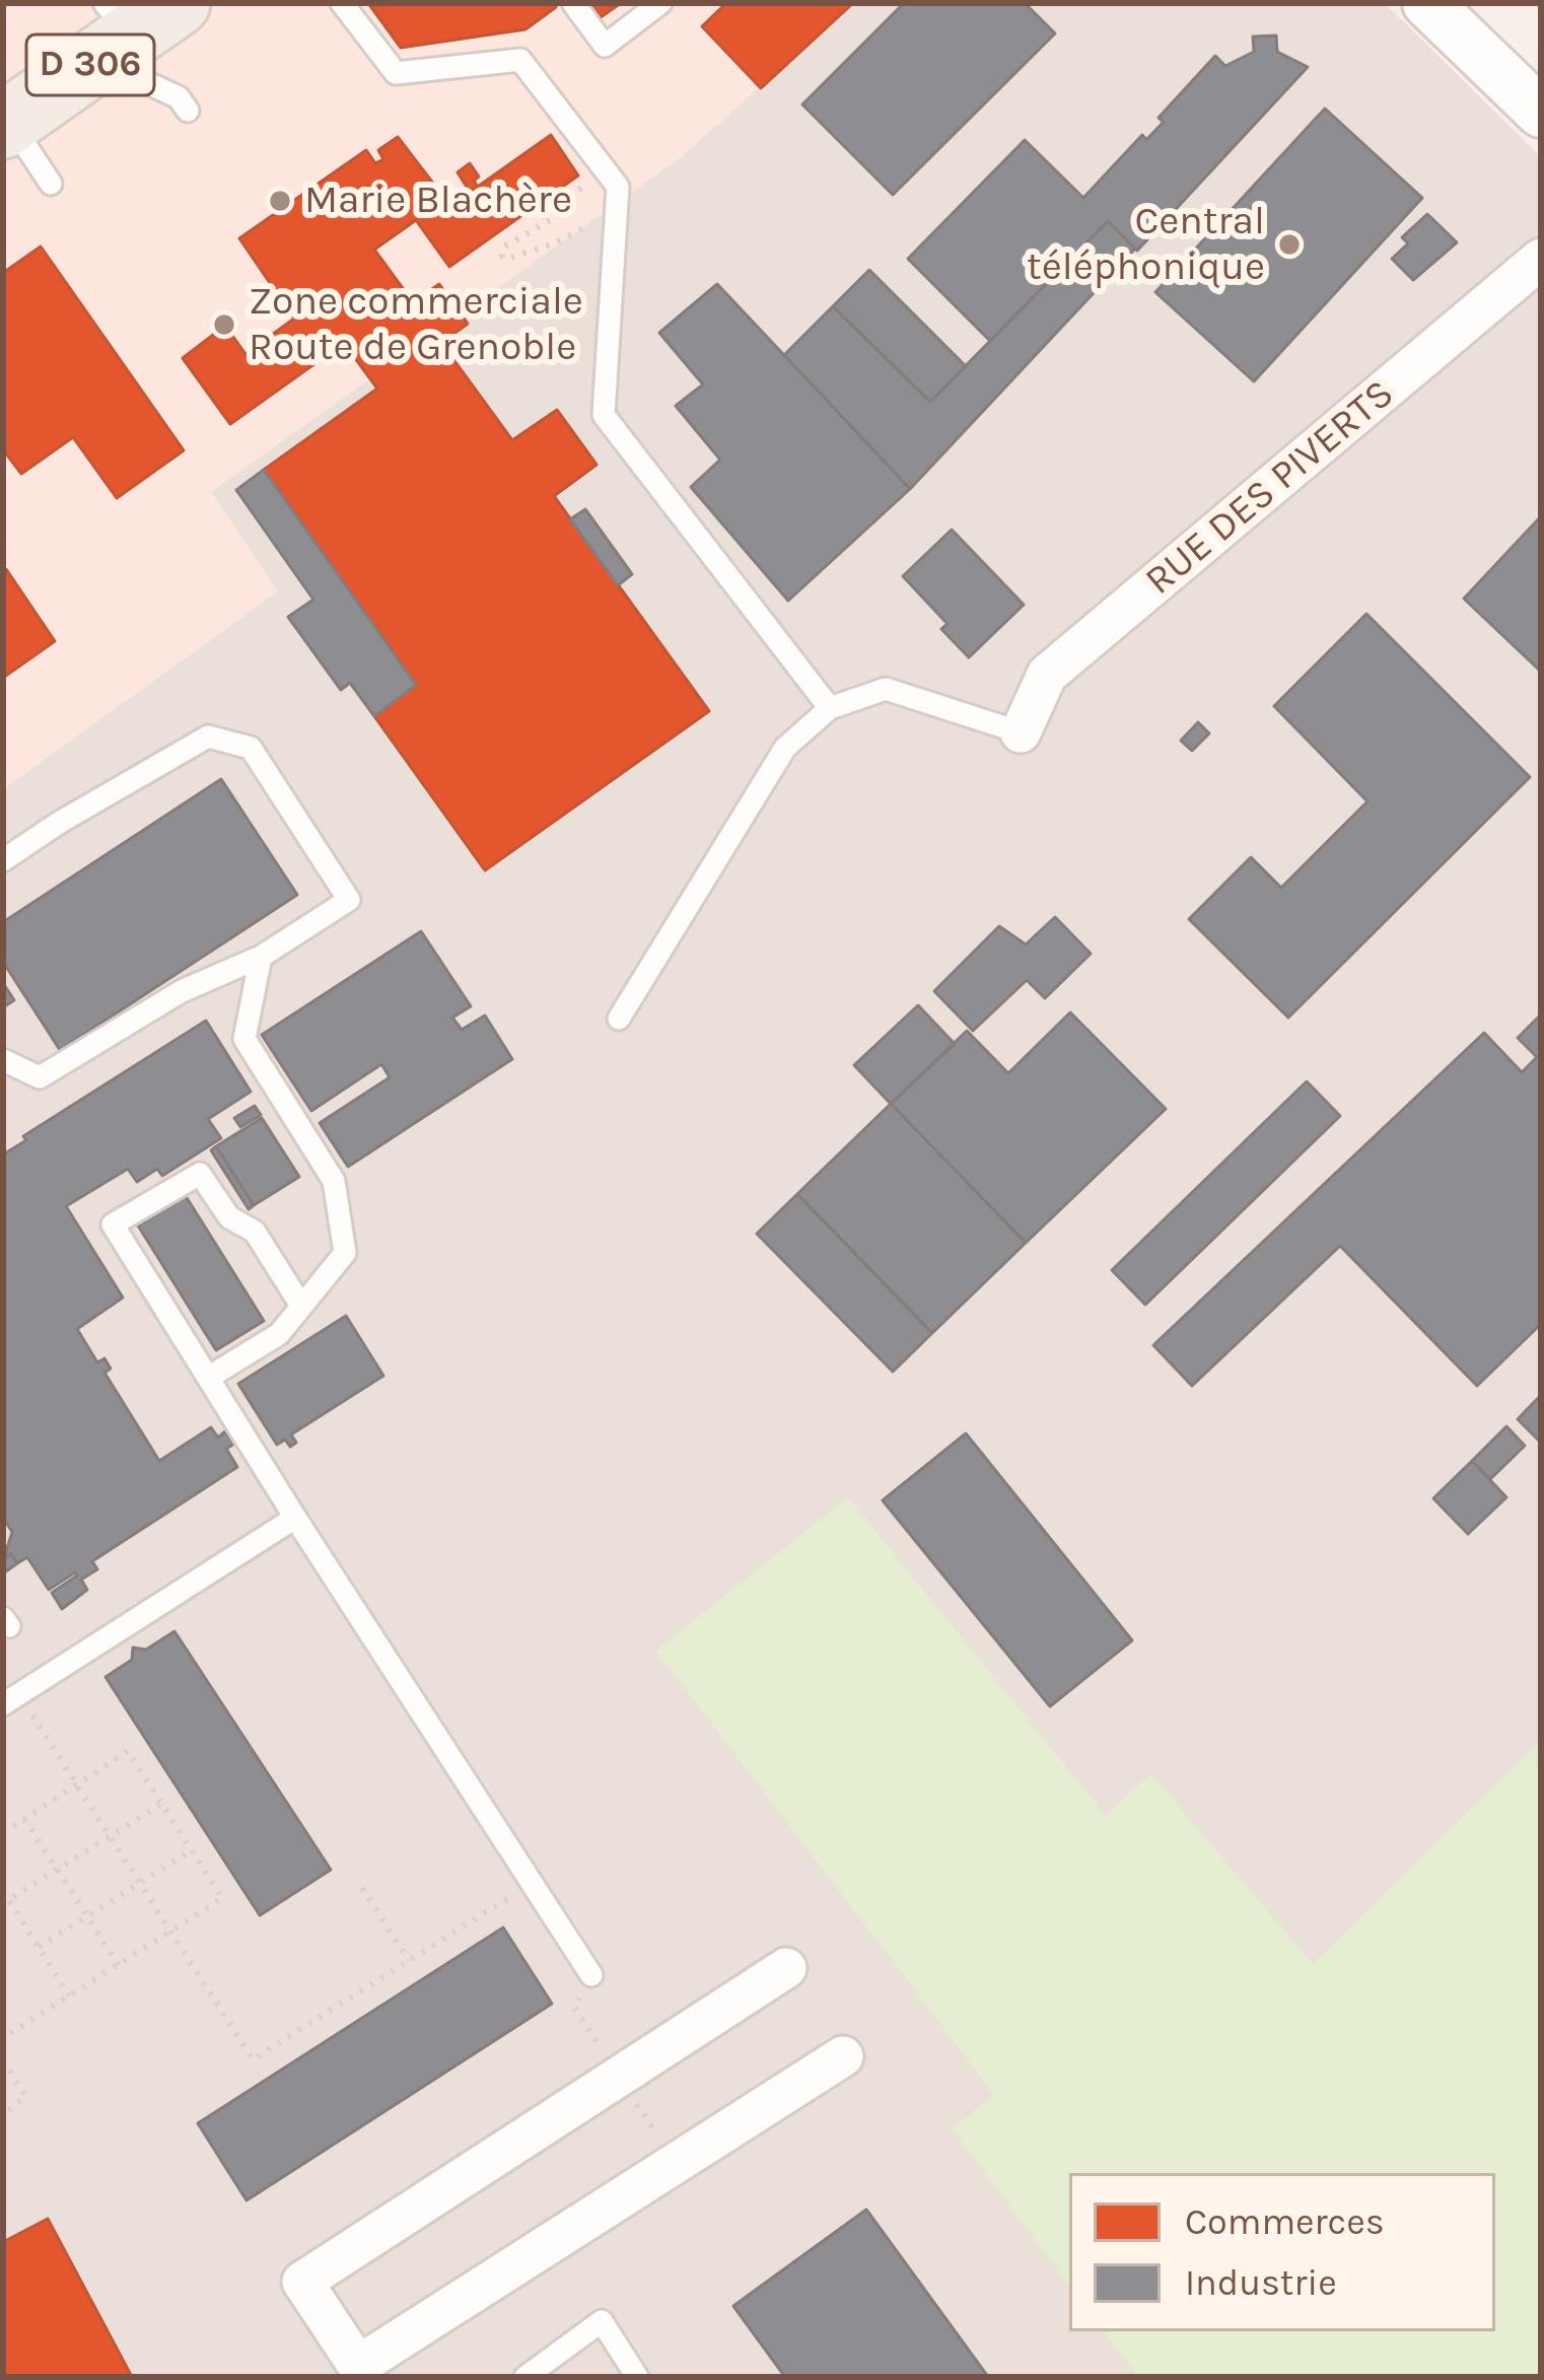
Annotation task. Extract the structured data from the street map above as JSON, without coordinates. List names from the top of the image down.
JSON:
{
  "streets": {
    "main road": ["D 306"],
    "street": ["RUE DES PIVERTS"]
  },
  "places": ["Marie Blachère", "Central téléphonique", "Zone commerciale Route de Grenoble"],
  "legend": ["Commerces", "Industrie"]
}
